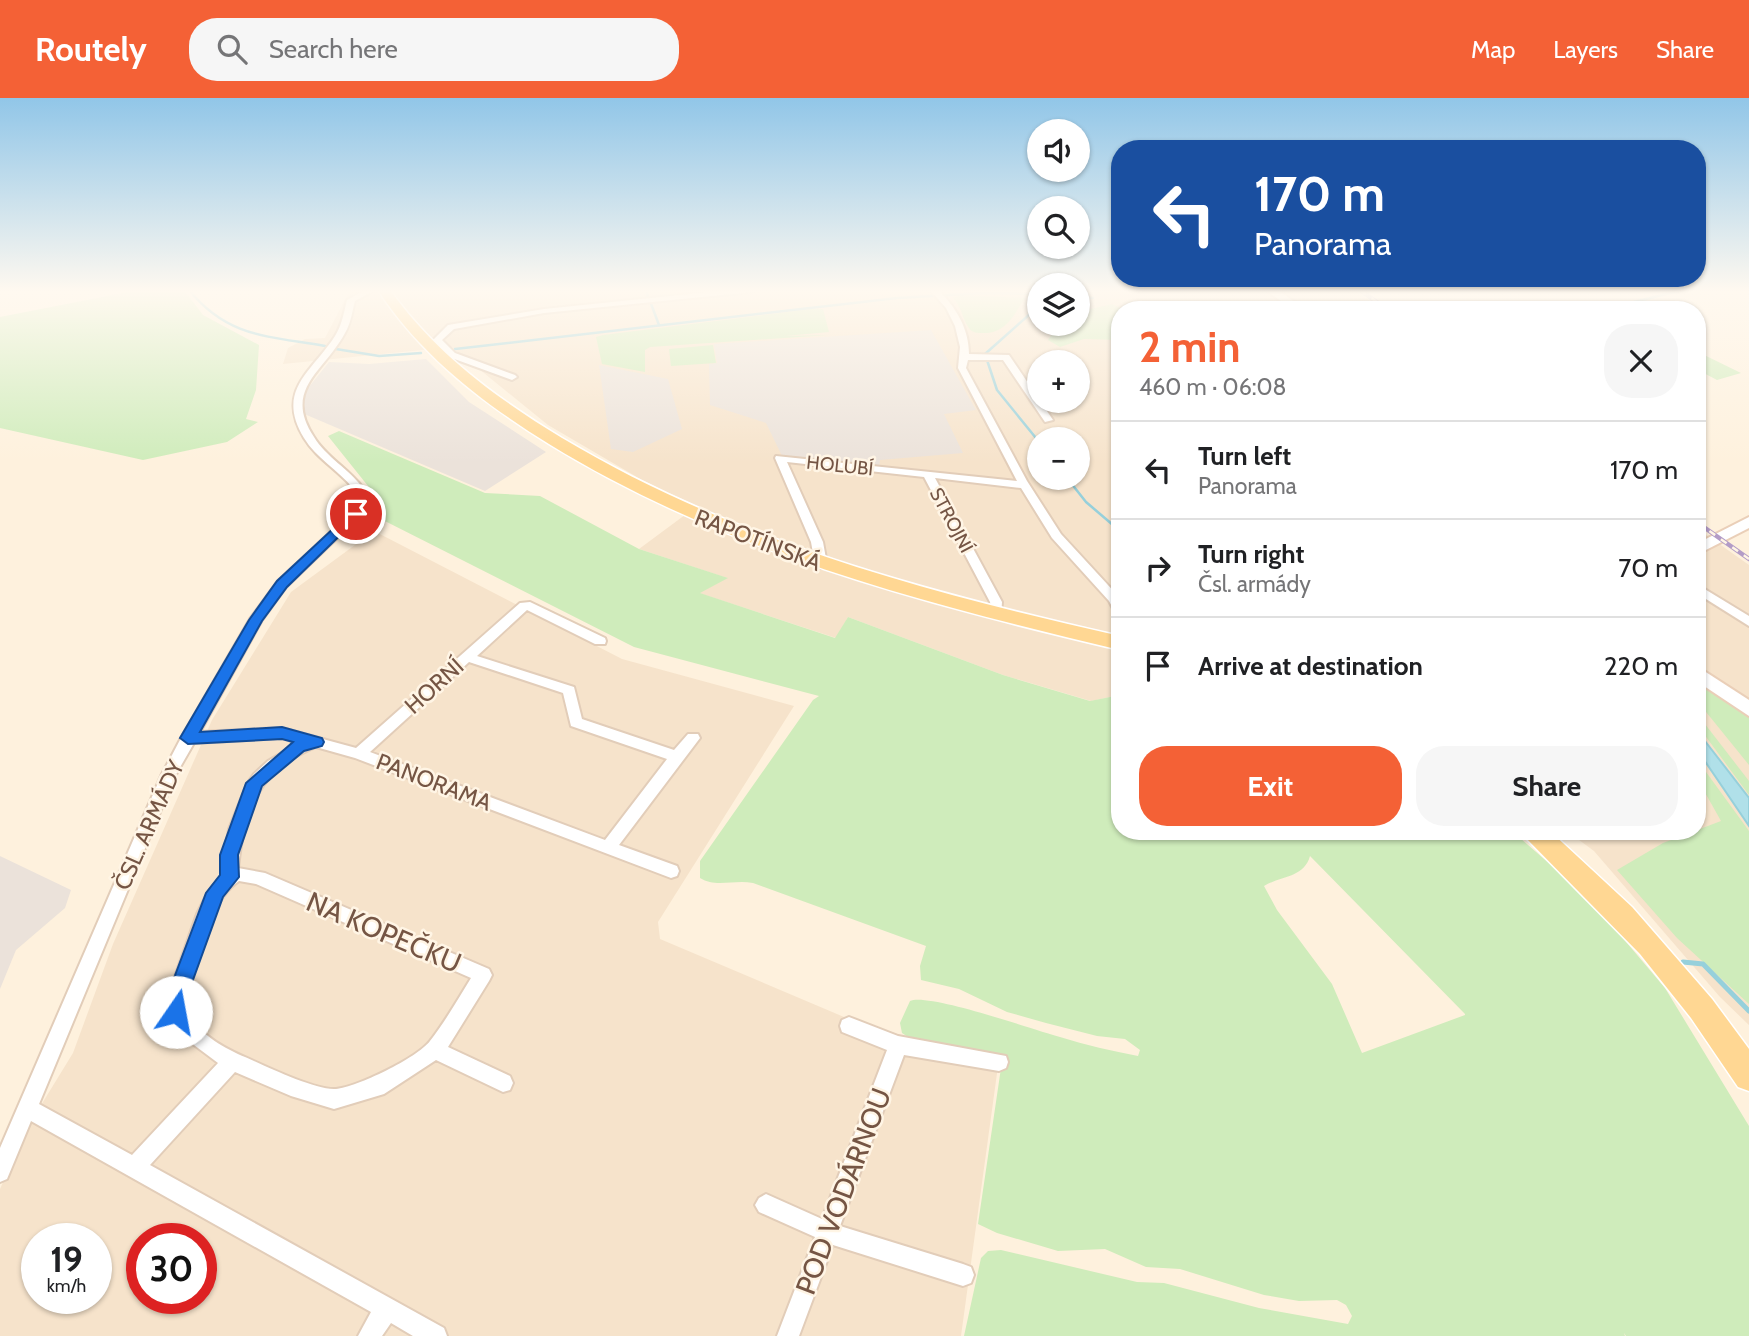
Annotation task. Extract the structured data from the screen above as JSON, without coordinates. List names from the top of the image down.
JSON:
{
  "streets": {
    "main road": ["RAPOTÍNSKÁ"],
    "street": [
      "HOLUBÍ",
      "STROJNÍ",
      "HORNÍ",
      "PANORAMA",
      "ČSL. ARMÁDY",
      "NA KOPEČKU",
      "POD VODÁRNOU"
    ]
  },
  "crossings": [
    ["HOLUBÍ", "STROJNÍ"],
    ["HOLUBÍ", "RAPOTÍNSKÁ"],
    ["STROJNÍ", "RAPOTÍNSKÁ"],
    ["HORNÍ", "PANORAMA"],
    ["PANORAMA", "ČSL. ARMÁDY"],
    ["PANORAMA", "NA KOPEČKU"]
  ],
  "page": {
    "header": "Routely",
    "search": "Search here",
    "nav": ["Map", "Layers", "Share"],
    "map_buttons": ["+", "−"],
    "turn": ["170 m", "Panorama"],
    "heading": ["2 min", "460 m · 06:08"],
    "list": [
      {
        "name": "Turn left",
        "note": "Panorama",
        "value": "170 m"
      },
      {
        "name": "Turn right",
        "note": "Čsl. armády",
        "value": "70 m"
      },
      {
        "name": "Arrive at destination",
        "value": "220 m"
      }
    ],
    "buttons": ["Exit", "Share"],
    "speed": "19 km/h",
    "limit": "30"
  }
}
